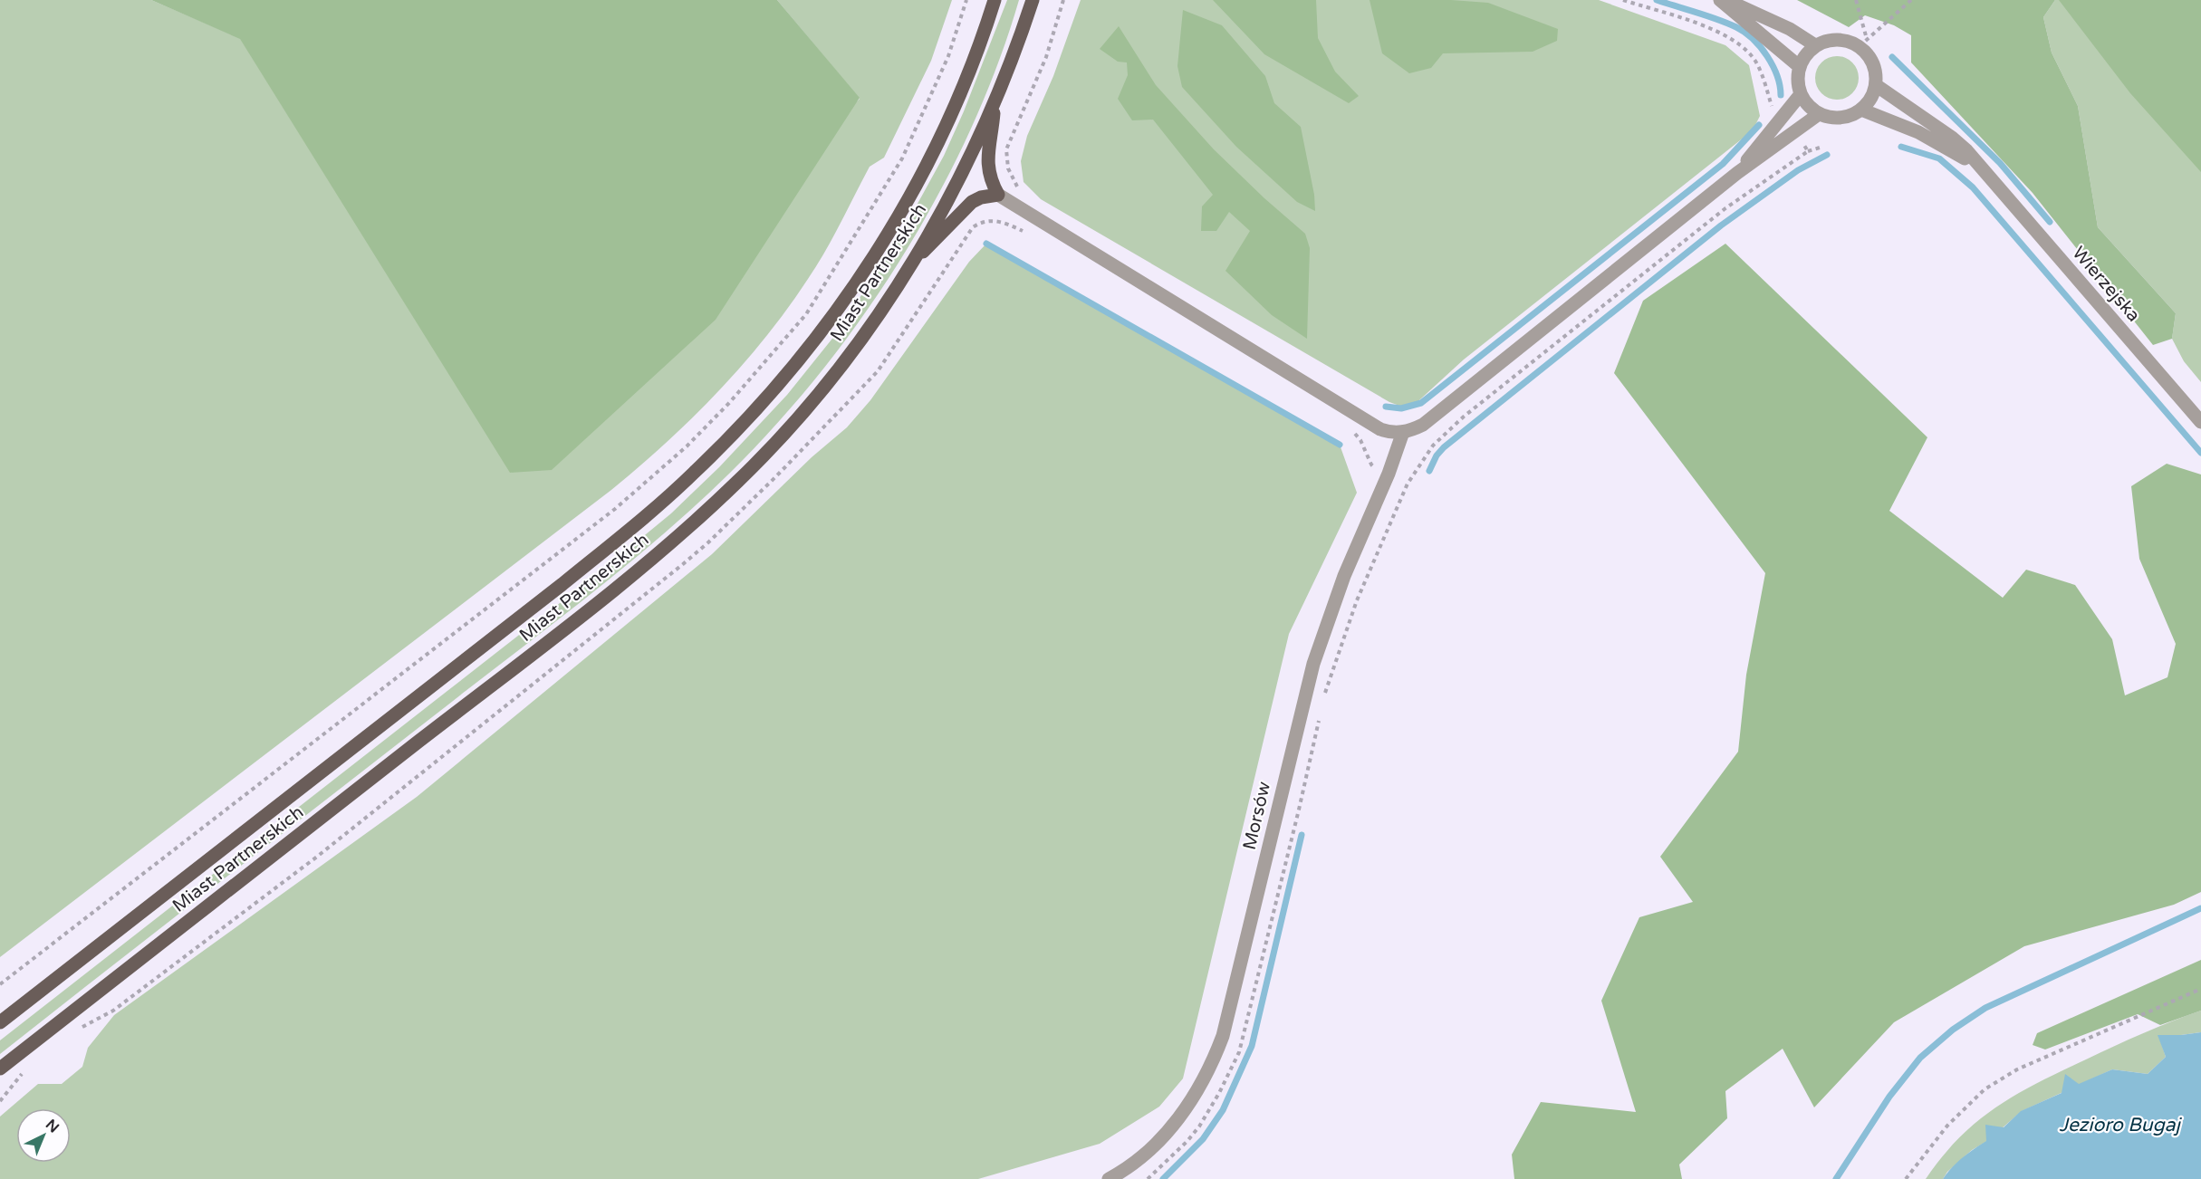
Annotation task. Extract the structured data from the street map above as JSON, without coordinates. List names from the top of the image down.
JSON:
{
  "streets": {
    "main road": ["Miast Partnerskich"],
    "street": ["Wierzejska", "Morsów"]
  },
  "water": ["Jezioro Bugaj"],
  "north": "top right"
}
